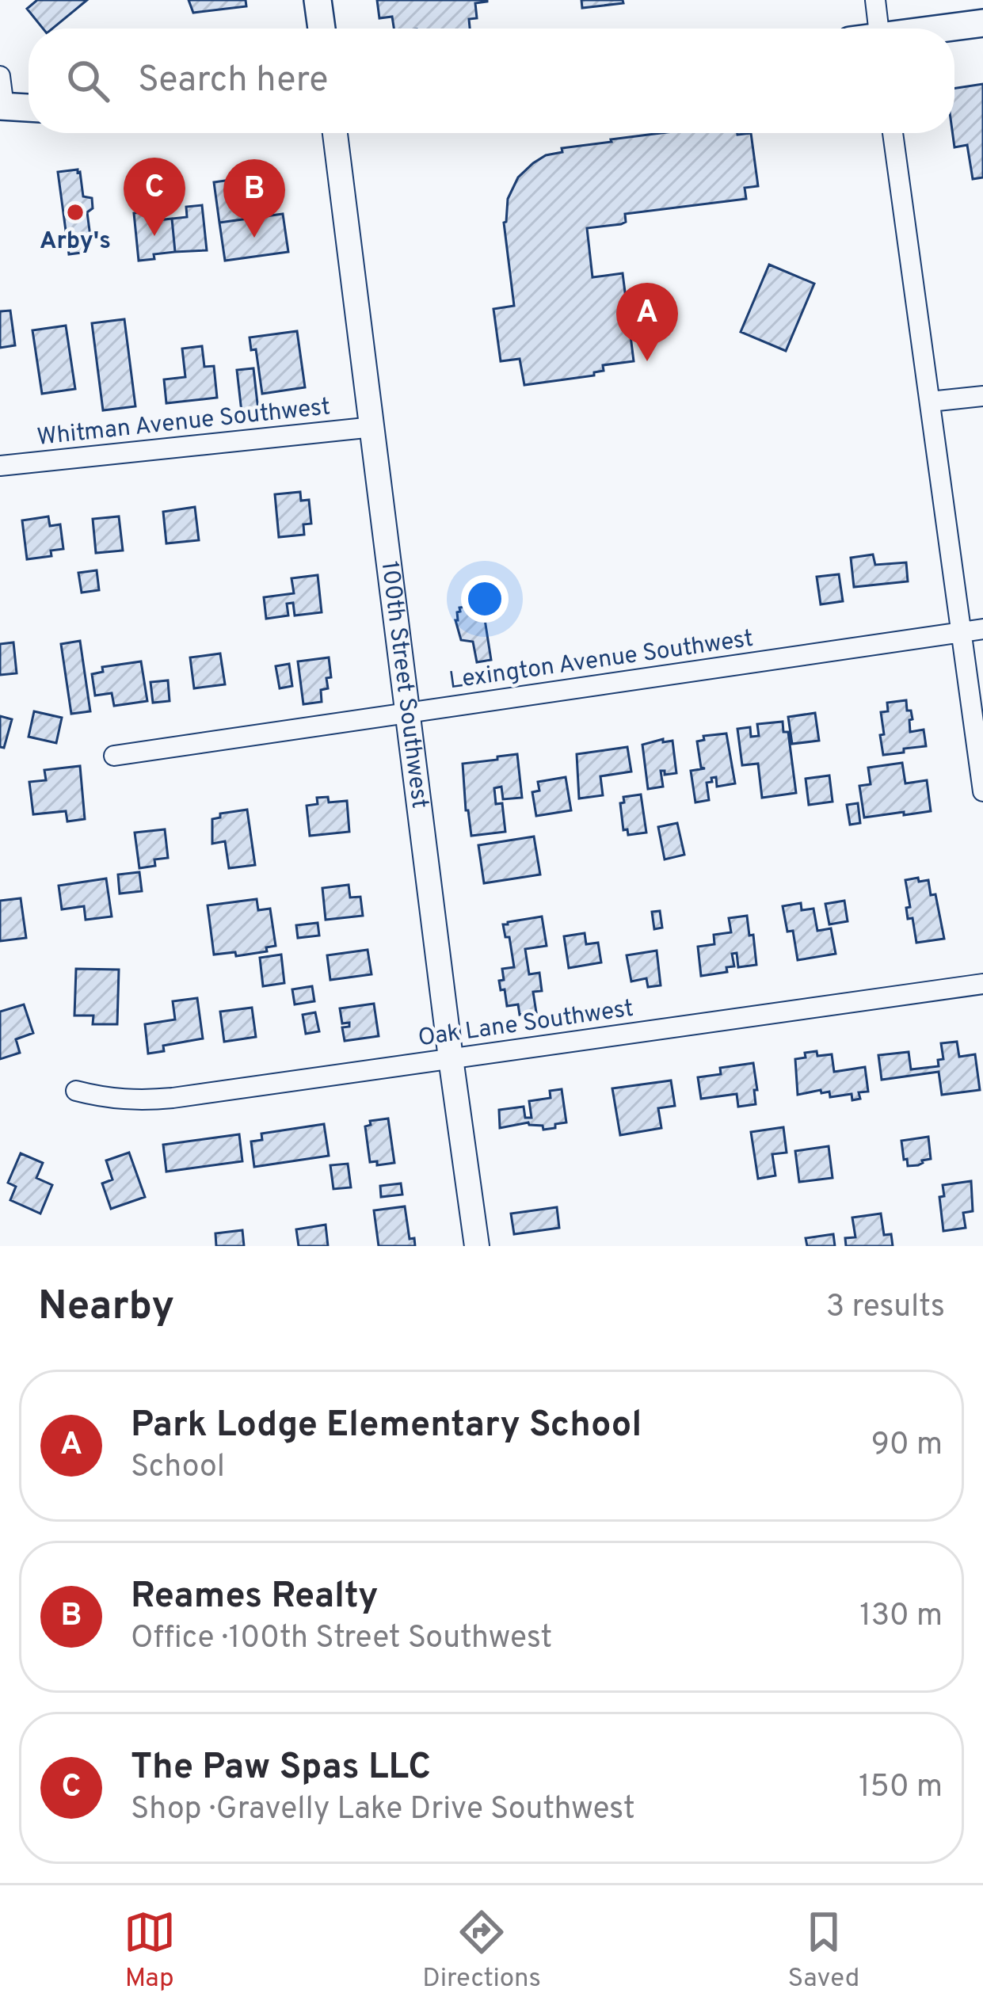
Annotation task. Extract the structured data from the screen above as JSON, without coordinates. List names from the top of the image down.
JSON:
{
  "streets": {
    "street": [
      "Whitman Avenue Southwest",
      "Lexington Avenue Southwest",
      "100th Street Southwest",
      "Oak Lane Southwest"
    ]
  },
  "crossings": [
    ["Whitman Avenue Southwest", "100th Street Southwest"],
    ["Lexington Avenue Southwest", "100th Street Southwest"],
    ["100th Street Southwest", "Oak Lane Southwest"]
  ],
  "places": ["Arby's"],
  "page": {
    "search": "Search here",
    "pins": ["C", "B", "A"],
    "heading": ["Nearby", "3 results"],
    "list": [
      {
        "mark": "A",
        "name": "Park Lodge Elementary School",
        "note": "School",
        "value": "90 m"
      },
      {
        "mark": "B",
        "name": "Reames Realty",
        "note": "Office · 100th Street Southwest",
        "value": "130 m"
      },
      {
        "mark": "C",
        "name": "The Paw Spas LLC",
        "note": "Shop · Gravelly Lake Drive Southwest",
        "value": "150 m"
      }
    ],
    "nav": ["Map", "Directions", "Saved"]
  }
}
